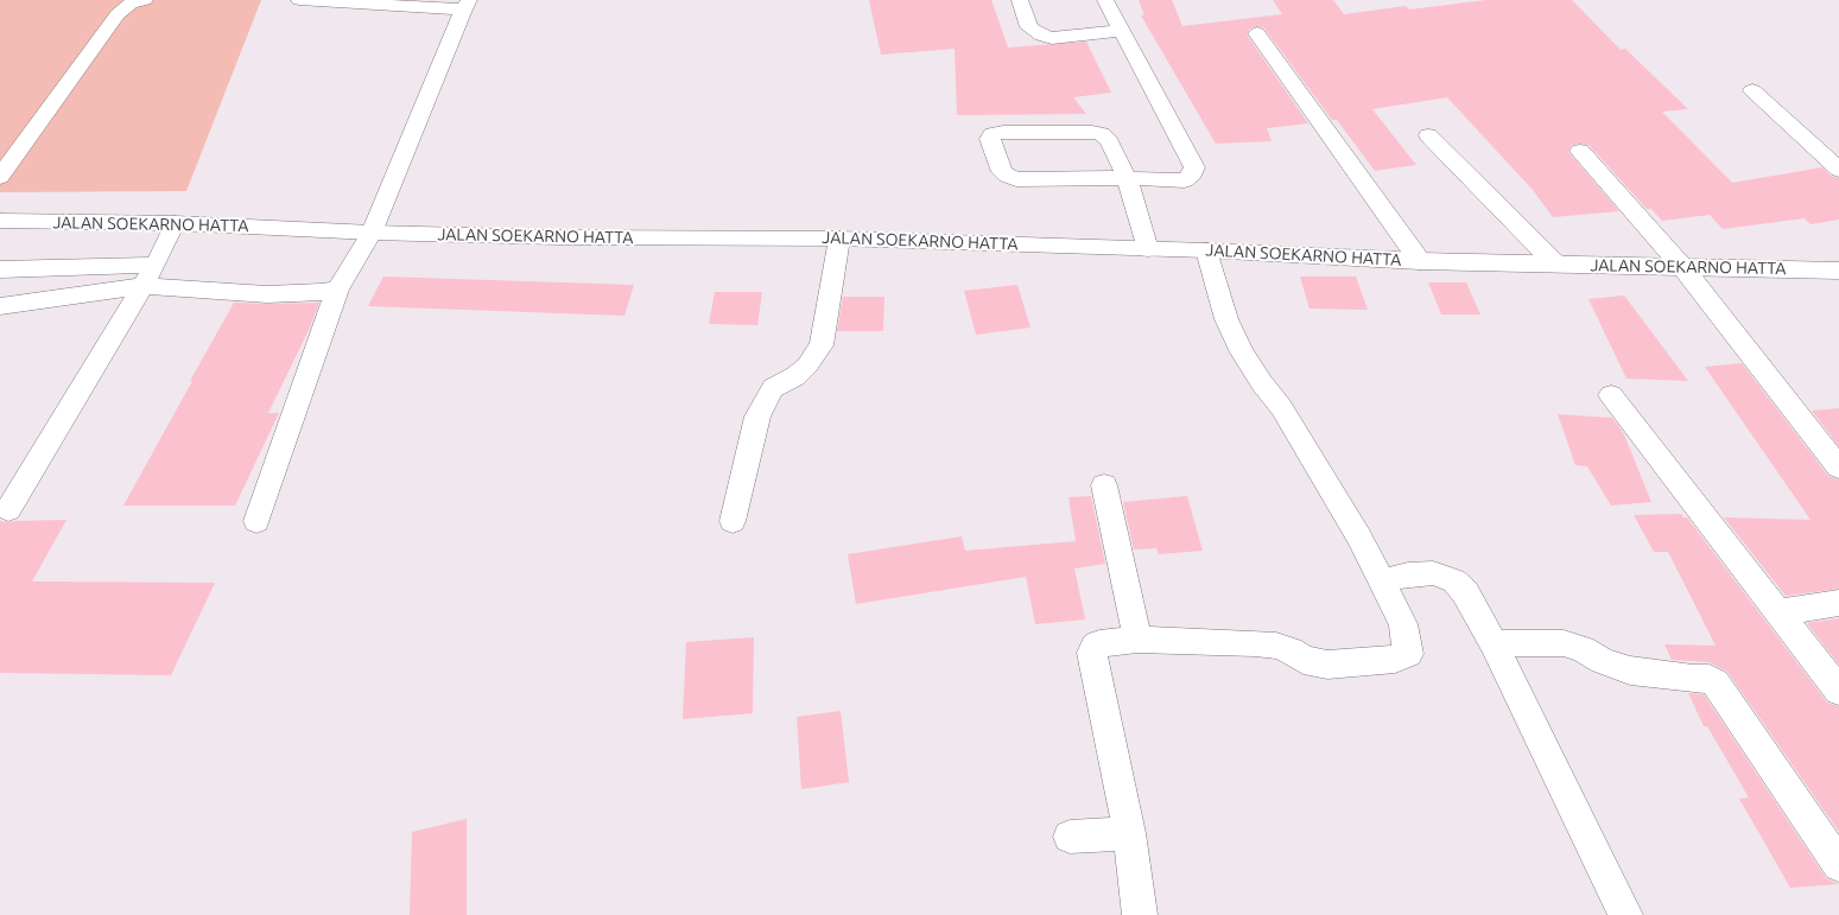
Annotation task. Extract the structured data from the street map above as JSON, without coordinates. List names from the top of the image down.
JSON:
{
  "streets": {
    "street": ["JALAN SOEKARNO HATTA"]
  }
}
